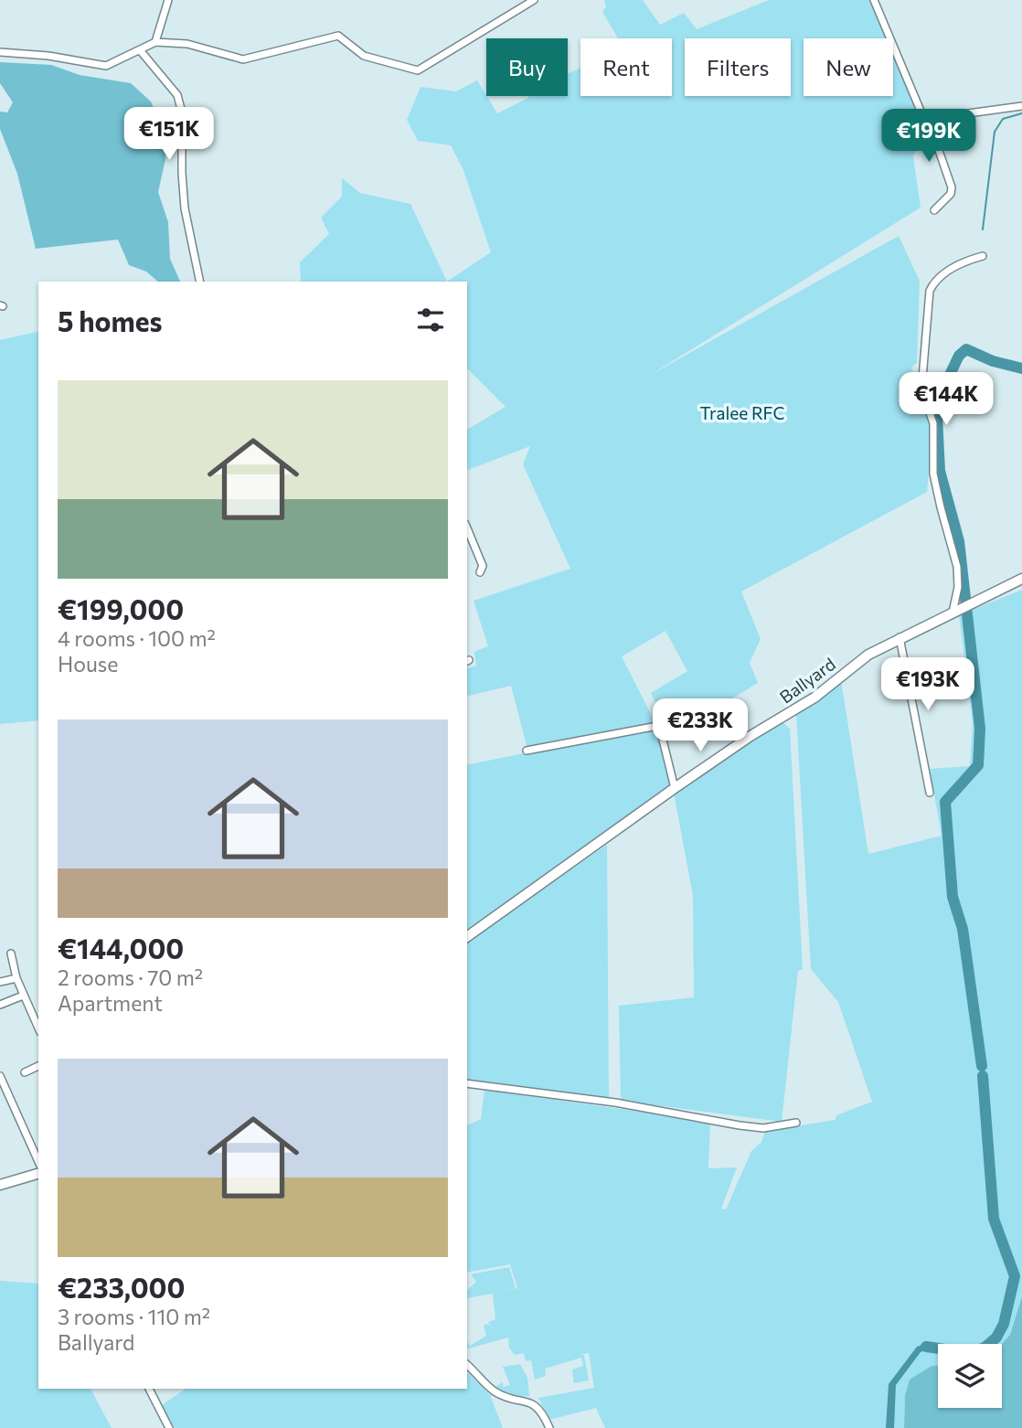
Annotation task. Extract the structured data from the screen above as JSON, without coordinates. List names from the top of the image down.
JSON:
{
  "streets": {
    "street": ["Ballyard"]
  },
  "parks": ["Tralee RFC"],
  "page": {
    "chip": [
      "Buy",
      "Rent",
      "Filters",
      "New"
    ],
    "price": [
      "€151K",
      "€199K",
      "€144K",
      "€193K",
      "€233K"
    ],
    "heading": "5 homes",
    "list": [
      {
        "name": "€199,000",
        "note": "4 rooms · 100 m² · House"
      },
      {
        "name": "€144,000",
        "note": "2 rooms · 70 m² · Apartment"
      },
      {
        "name": "€233,000",
        "note": "3 rooms · 110 m² · Ballyard"
      }
    ]
  }
}
